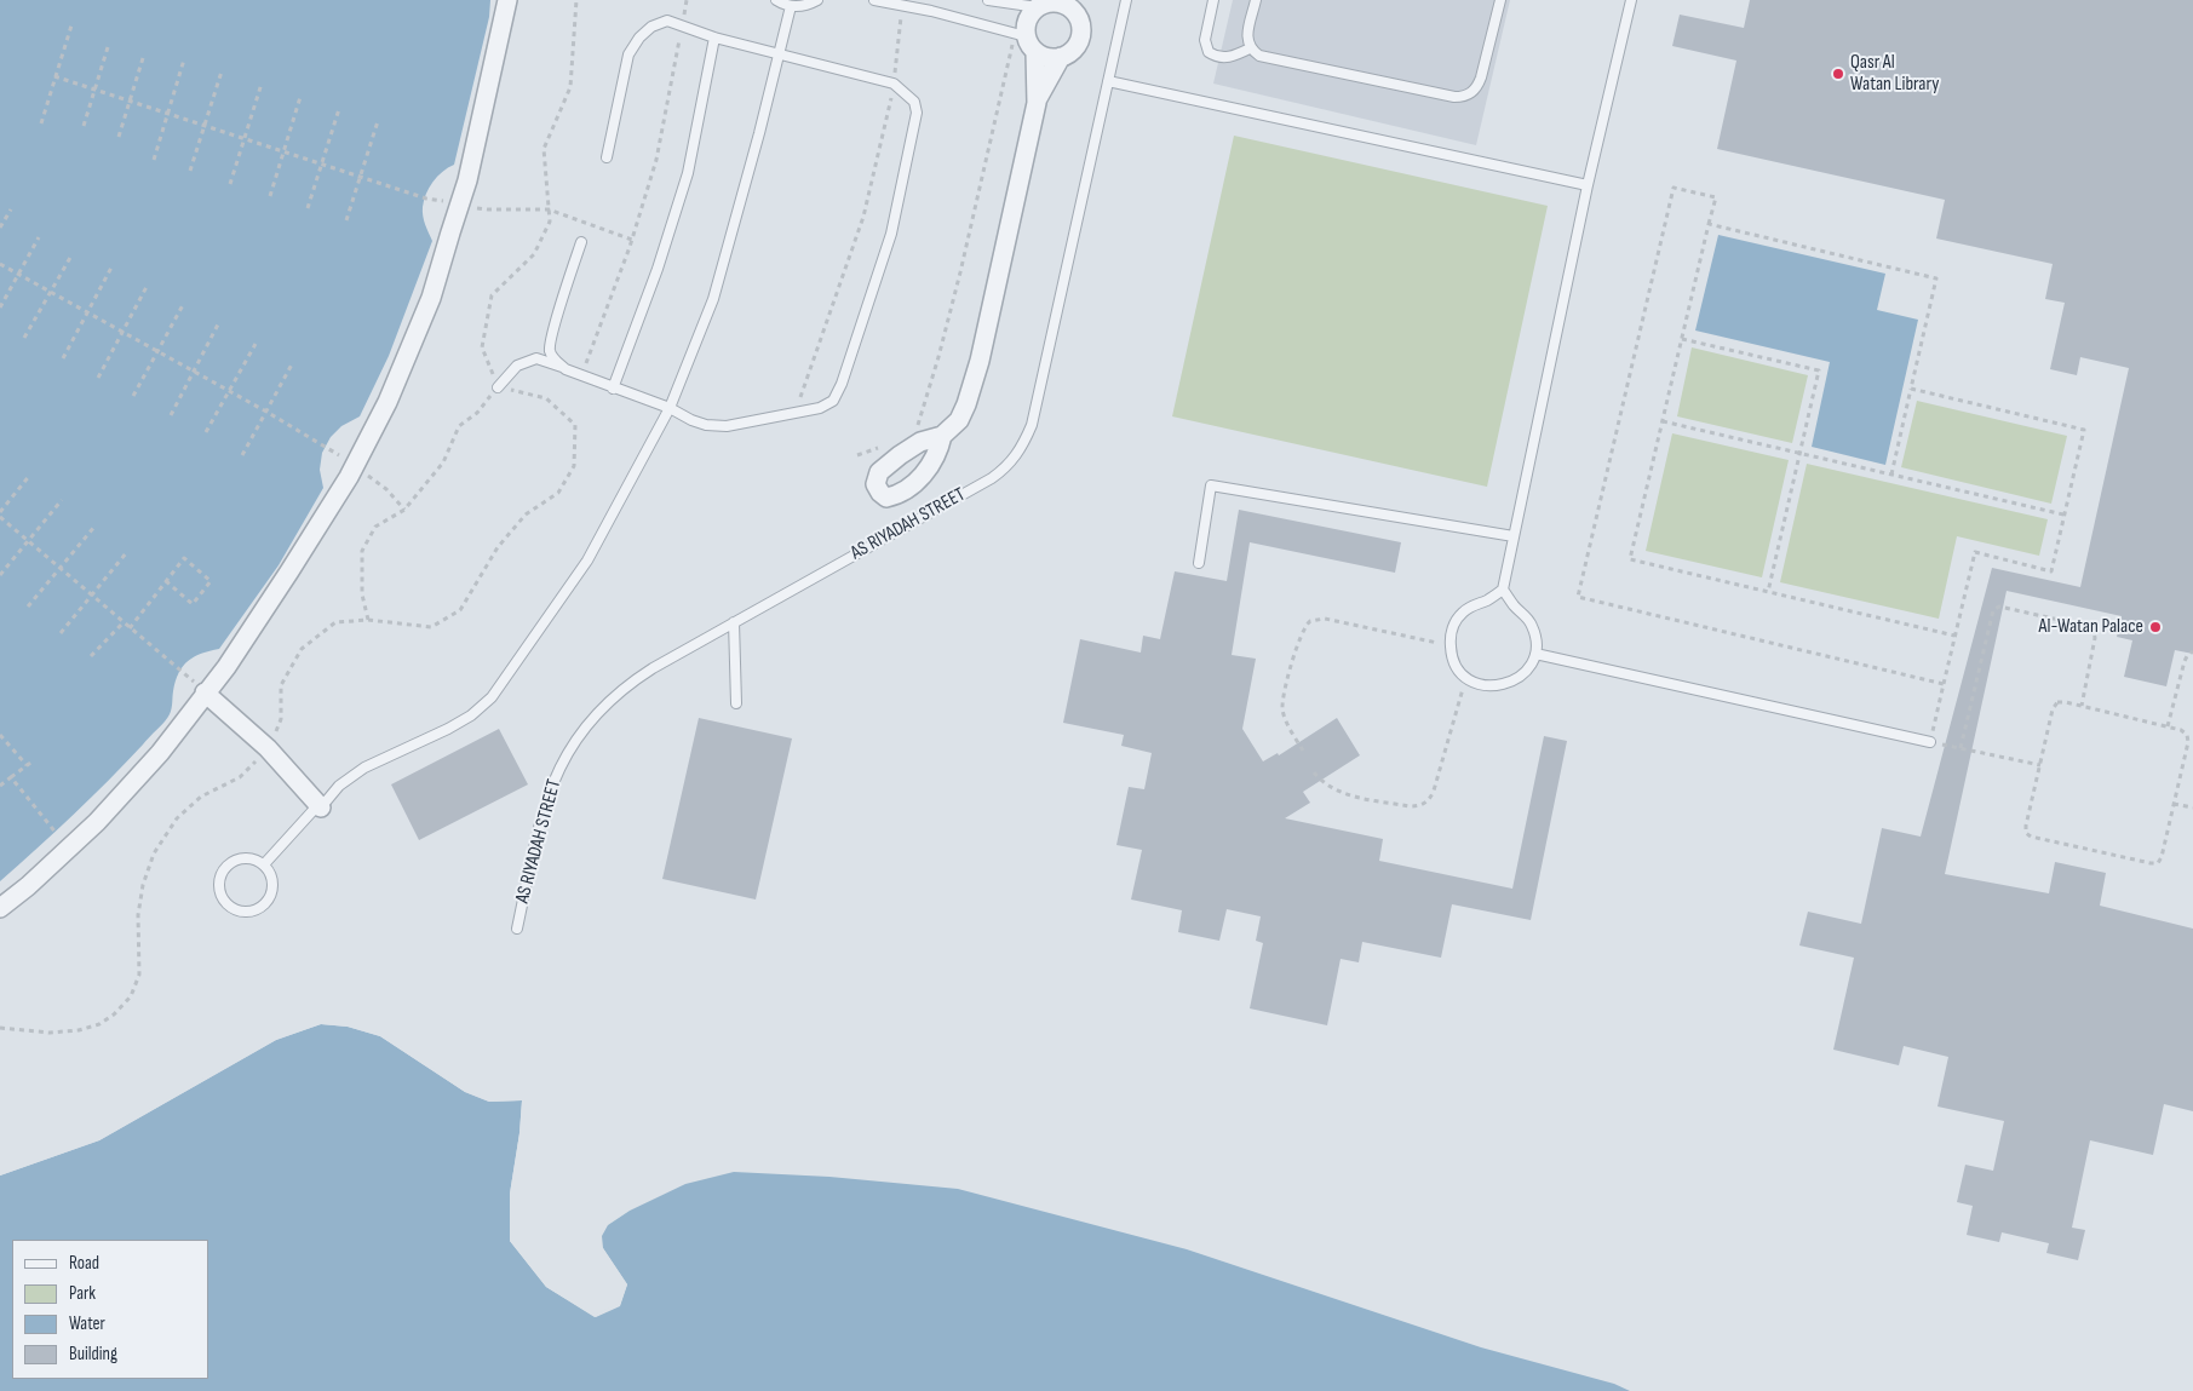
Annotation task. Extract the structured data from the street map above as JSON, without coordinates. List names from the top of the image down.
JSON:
{
  "streets": {
    "lane": ["AS RIYADAH STREET"]
  },
  "places": ["Qasr Al Watan Library", "Al-Watan Palace"],
  "legend": [
    "Road",
    "Park",
    "Water",
    "Building"
  ]
}
